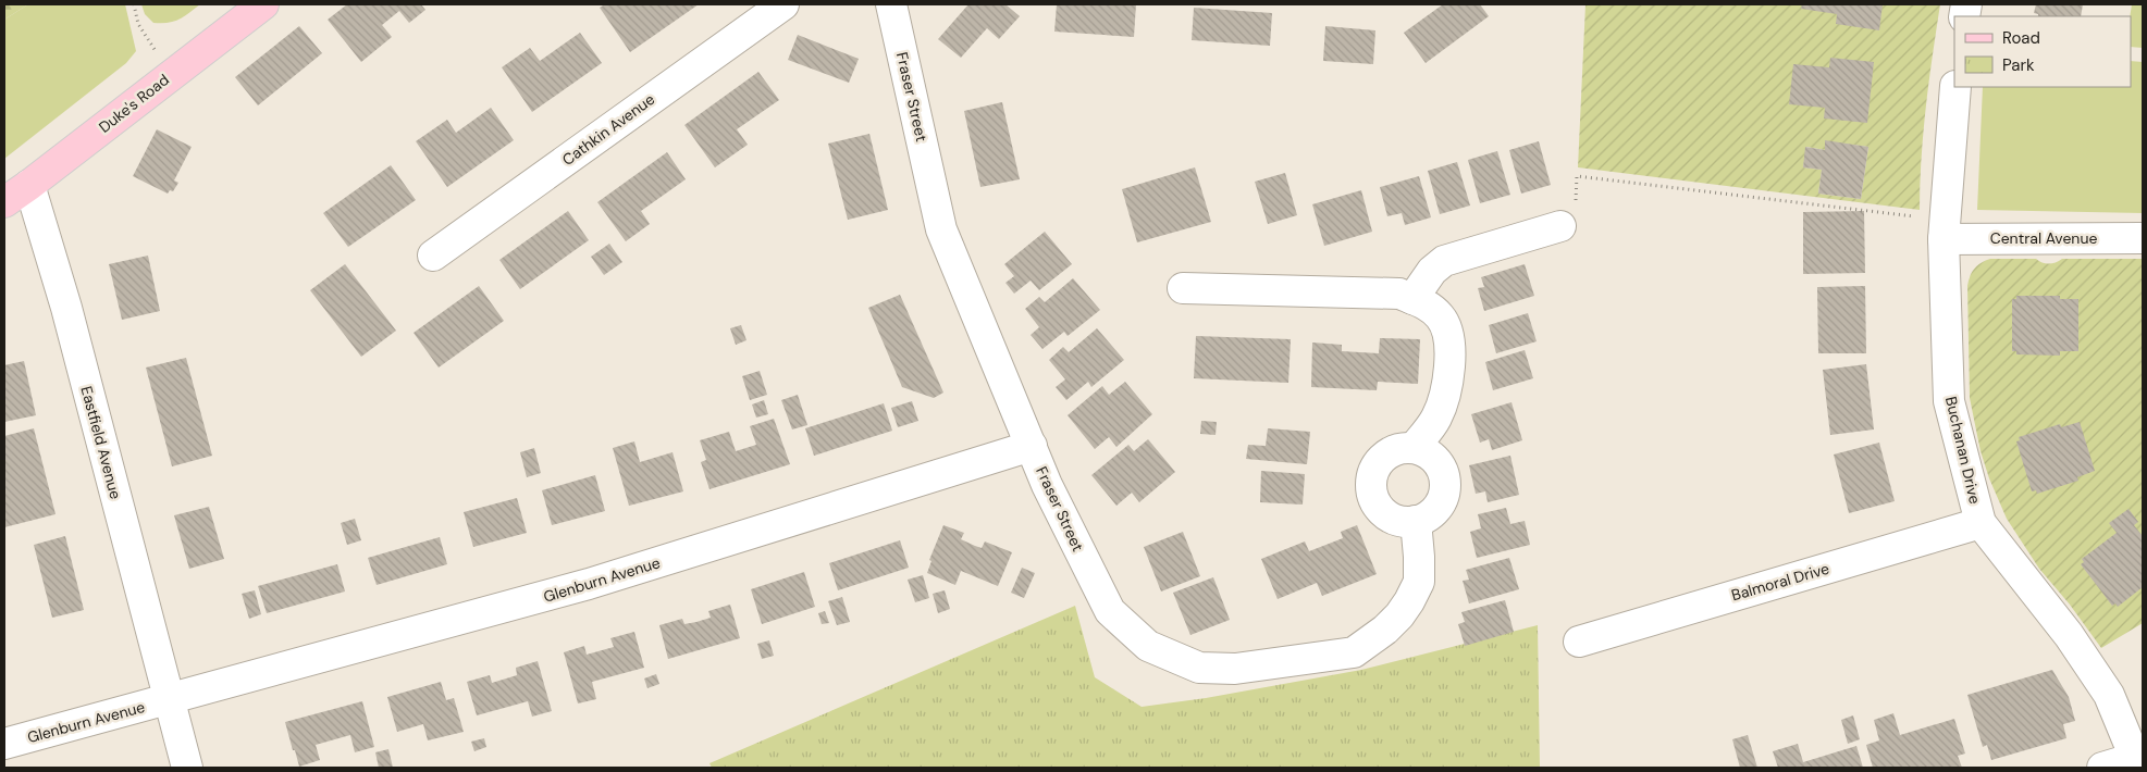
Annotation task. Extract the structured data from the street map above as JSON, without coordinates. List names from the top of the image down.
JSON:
{
  "streets": {
    "main road": ["Duke's Road"],
    "street": [
      "Fraser Street",
      "Cathkin Avenue",
      "Central Avenue",
      "Eastfield Avenue",
      "Buchanan Drive",
      "Glenburn Avenue",
      "Balmoral Drive"
    ]
  },
  "crossings": [
    ["Fraser Street", "Glenburn Avenue"],
    ["Duke's Road", "Eastfield Avenue"],
    ["Central Avenue", "Buchanan Drive"],
    ["Eastfield Avenue", "Glenburn Avenue"],
    ["Buchanan Drive", "Balmoral Drive"]
  ],
  "legend": ["Road", "Park"]
}
